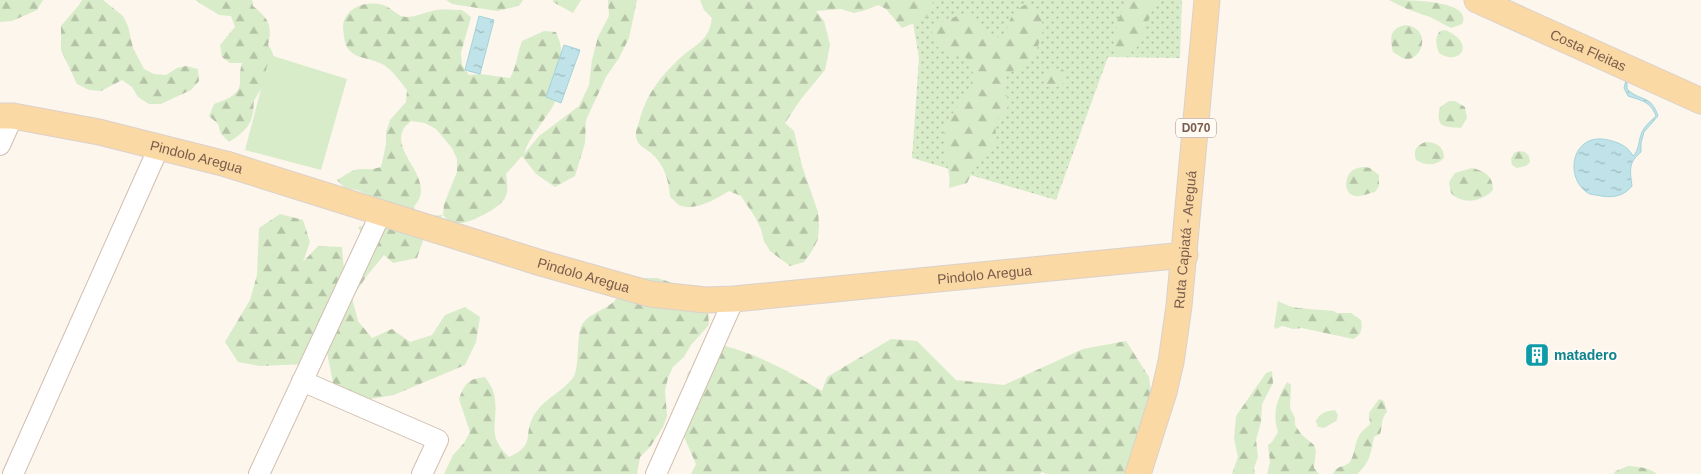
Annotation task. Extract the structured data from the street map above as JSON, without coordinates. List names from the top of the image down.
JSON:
{
  "streets": {
    "main road": [
      "Costa Fleitas",
      "D070",
      "Pindolo Aregua",
      "Ruta Capiatá - Areguá"
    ]
  },
  "crossings": [
    ["Pindolo Aregua", "Ruta Capiatá - Areguá"]
  ],
  "places": {
    "building": ["matadero"]
  }
}
